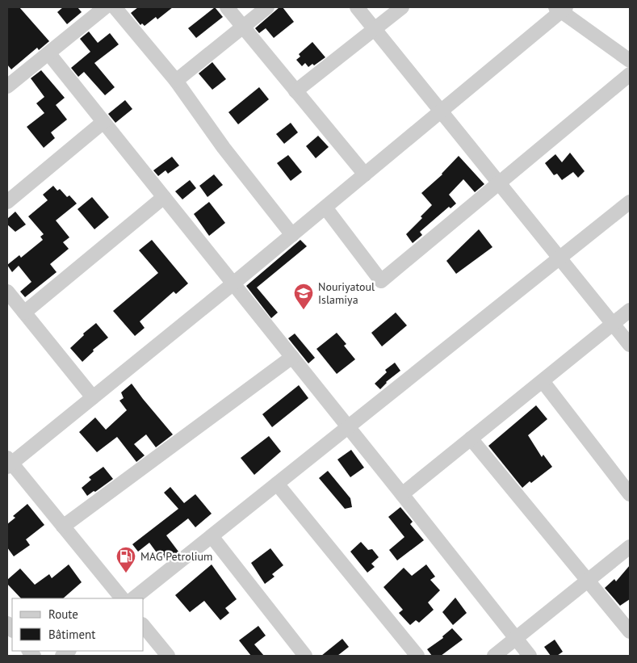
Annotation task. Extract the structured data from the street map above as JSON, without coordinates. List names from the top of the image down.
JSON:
{
  "places": {
    "school or university": ["Nouriyatoul Islamiya"],
    "fuel station": ["MAG Petrolium"]
  },
  "legend": ["Route", "Bâtiment"]
}
